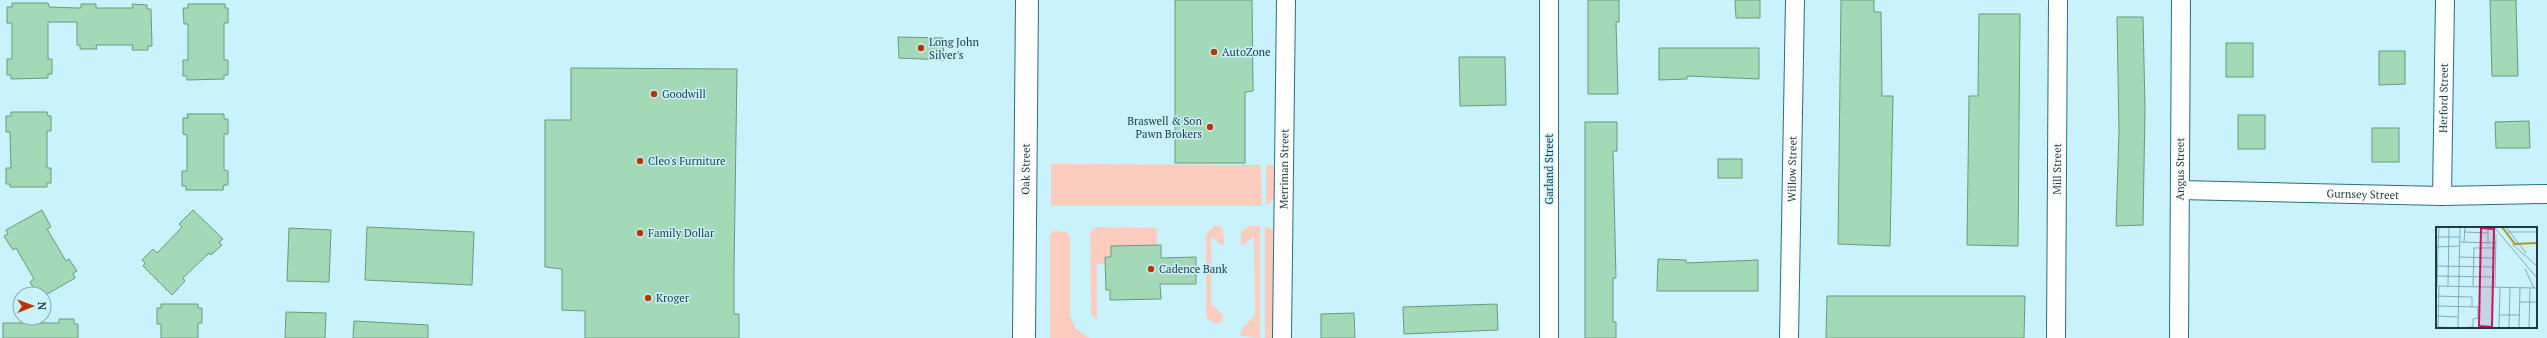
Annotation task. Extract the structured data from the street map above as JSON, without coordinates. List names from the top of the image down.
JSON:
{
  "streets": {
    "highway": ["Oak Street"],
    "street": [
      "Herford Street",
      "Merriman Street",
      "Garland Street",
      "Willow Street",
      "Mill Street",
      "Angus Street",
      "Gurnsey Street"
    ]
  },
  "crossings": [
    ["Herford Street", "Gurnsey Street"],
    ["Angus Street", "Gurnsey Street"]
  ],
  "places": [
    "Long John Silver's",
    "AutoZone",
    "Goodwill",
    "Braswell & Son Pawn Brokers",
    "Cleo's Furniture",
    "Family Dollar",
    "Cadence Bank",
    "Kroger"
  ],
  "north": "right"
}
